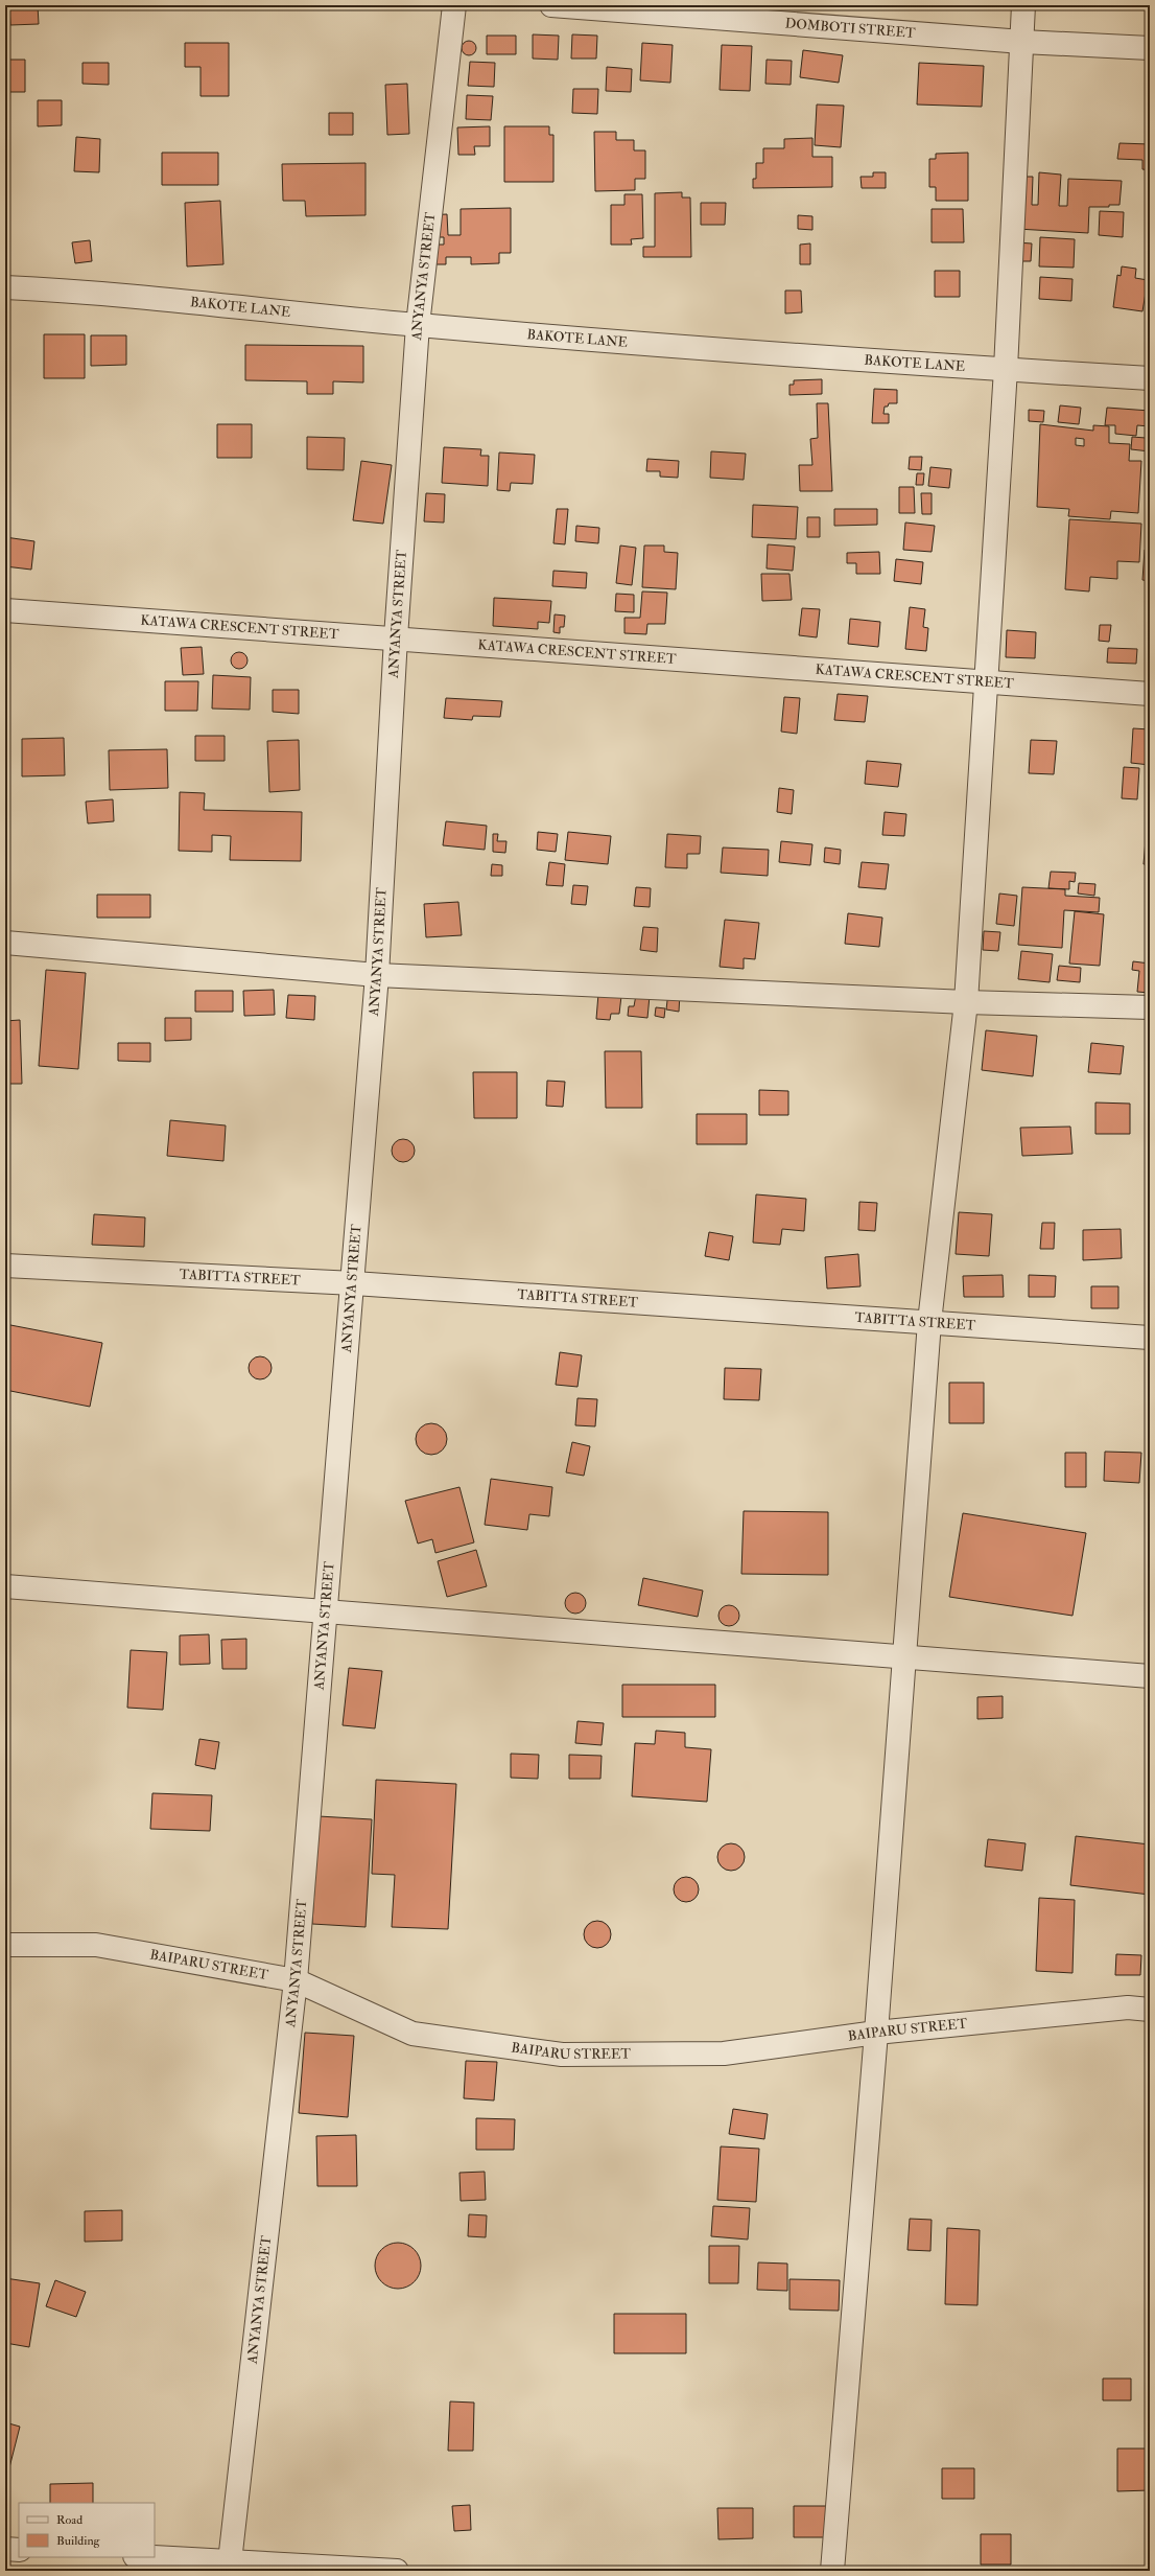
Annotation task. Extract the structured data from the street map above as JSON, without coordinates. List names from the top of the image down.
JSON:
{
  "streets": {
    "street": [
      "DOMBOTI STREET",
      "ANYANYA STREET",
      "BAKOTE LANE",
      "KATAWA CRESCENT STREET",
      "TABITTA STREET",
      "BAIPARU STREET"
    ]
  },
  "crossings": [
    ["ANYANYA STREET", "BAKOTE LANE"],
    ["ANYANYA STREET", "KATAWA CRESCENT STREET"],
    ["ANYANYA STREET", "TABITTA STREET"],
    ["ANYANYA STREET", "BAIPARU STREET"]
  ],
  "legend": ["Road", "Building"]
}
